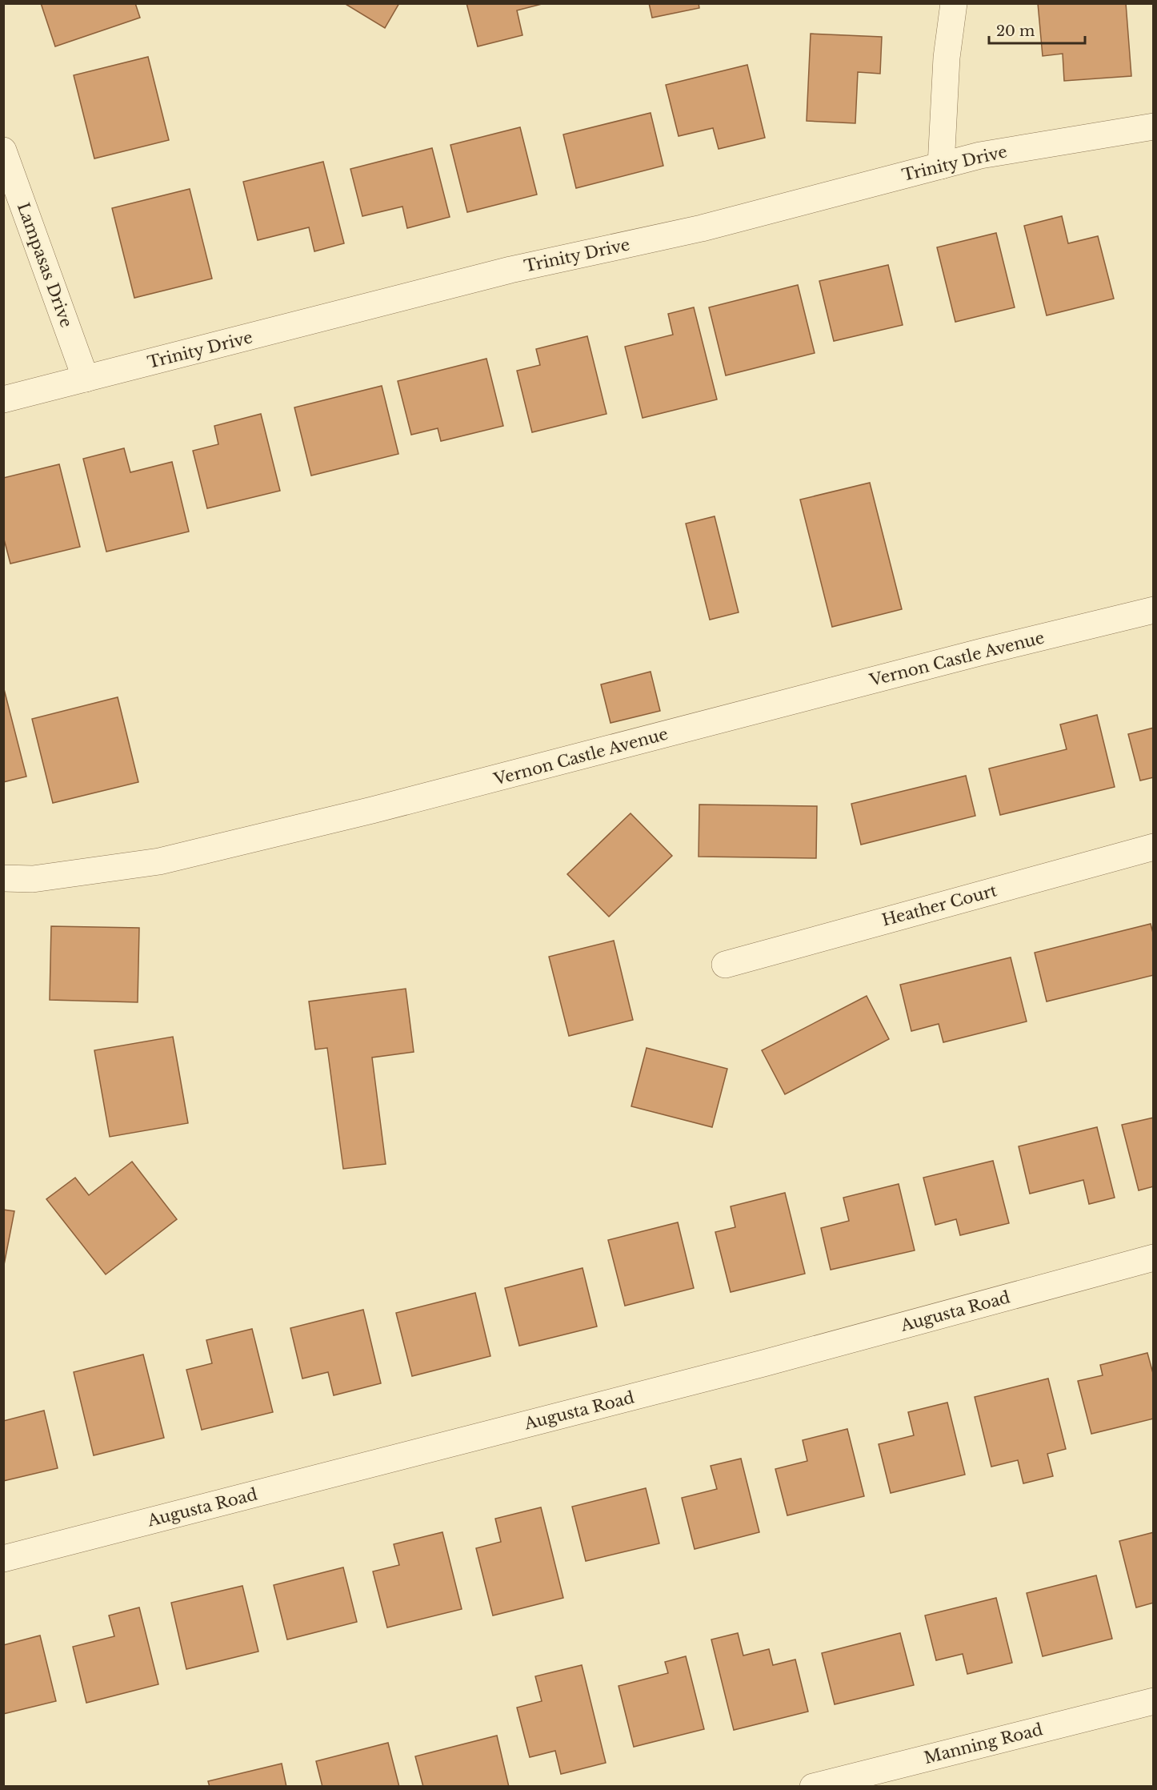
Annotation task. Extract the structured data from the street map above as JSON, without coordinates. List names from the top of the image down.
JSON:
{
  "streets": {
    "street": [
      "Trinity Drive",
      "Lampasas Drive",
      "Vernon Castle Avenue",
      "Heather Court",
      "Augusta Road",
      "Manning Road"
    ]
  },
  "crossings": [
    ["Trinity Drive", "Lampasas Drive"]
  ],
  "scale_bar": "20 m"
}
